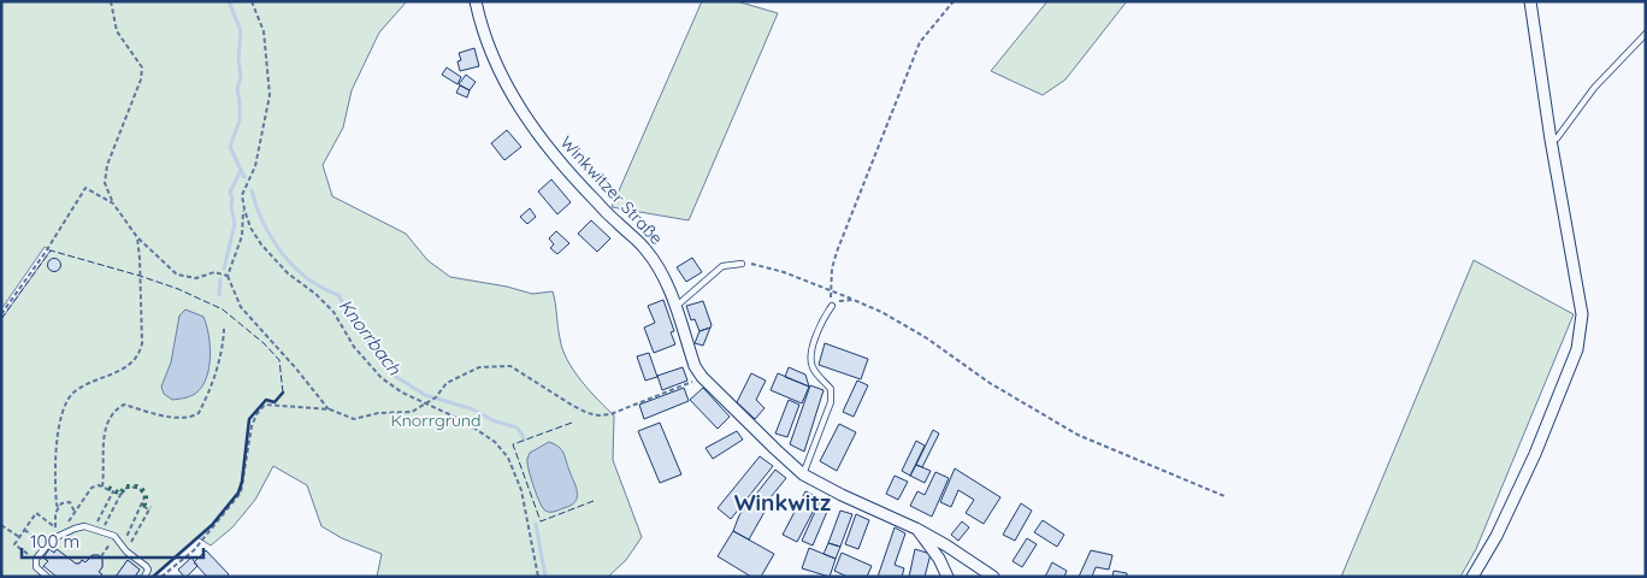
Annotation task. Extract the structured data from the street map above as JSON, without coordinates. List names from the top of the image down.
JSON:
{
  "streets": {
    "street": ["Winkwitzer Straße"]
  },
  "districts": ["Winkwitz"],
  "water": ["Knorrbach"],
  "parks": ["Knorrgrund"],
  "scale_bar": "100 m"
}
